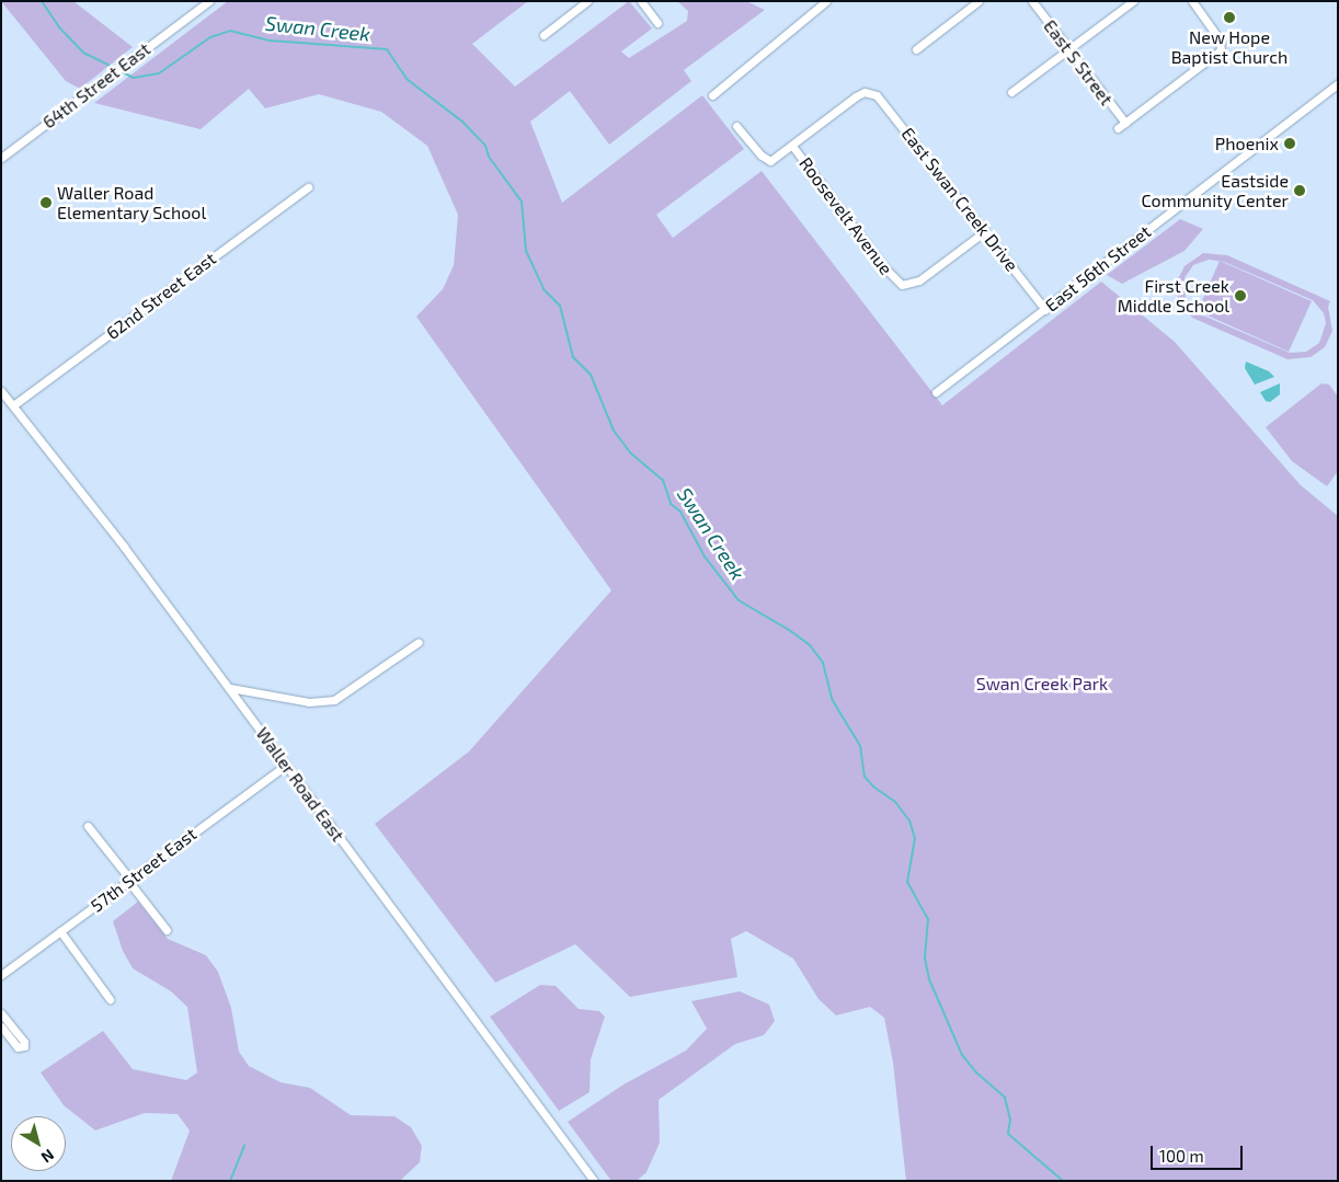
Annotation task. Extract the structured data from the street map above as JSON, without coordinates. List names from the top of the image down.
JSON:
{
  "streets": {
    "street": [
      "East S Street",
      "64th Street East",
      "East Swan Creek Drive",
      "Roosevelt Avenue",
      "East 56th Street",
      "62nd Street East",
      "Waller Road East",
      "57th Street East"
    ]
  },
  "crossings": [
    ["East Swan Creek Drive", "Roosevelt Avenue"],
    ["East Swan Creek Drive", "East 56th Street"],
    ["62nd Street East", "Waller Road East"],
    ["Waller Road East", "57th Street East"]
  ],
  "water": ["Swan Creek"],
  "parks": ["Swan Creek Park"],
  "places": [
    "New Hope Baptist Church",
    "Phoenix",
    "Eastside Community Center",
    "Waller Road Elementary School",
    "First Creek Middle School"
  ],
  "scale_bar": "100 m",
  "north": "bottom right"
}
